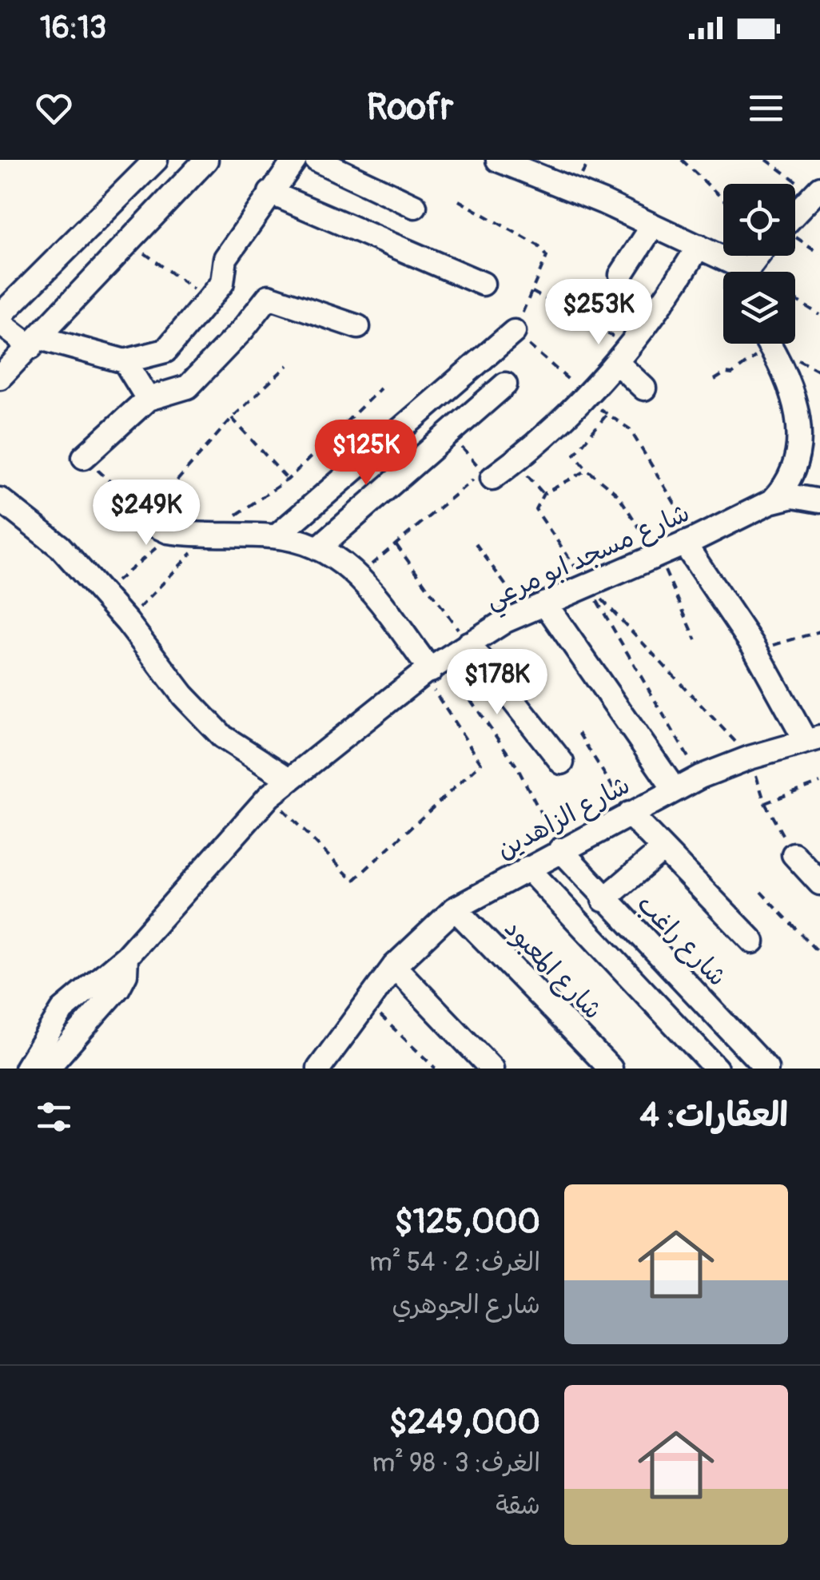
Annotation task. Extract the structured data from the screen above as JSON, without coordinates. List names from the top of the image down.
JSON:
{
  "streets": {
    "street": [
      "شارع مسجد ابو مرعي",
      "شارع الزاهدين",
      "شارع راغب",
      "شارع المعبود"
    ]
  },
  "crossings": [
    ["شارع الزاهدين", "شارع راغب"],
    ["شارع الزاهدين", "شارع المعبود"]
  ],
  "page": {
    "status": "16:13",
    "header": "Roofr",
    "price": [
      "$253K",
      "$125K",
      "$249K",
      "$178K"
    ],
    "heading": "العقارات: 4",
    "list": [
      {
        "name": "$125,000",
        "note": "الغرف: 2 · 54 m² · شارع الجوهري"
      },
      {
        "name": "$249,000",
        "note": "الغرف: 3 · 98 m² · شقة"
      }
    ]
  }
}
